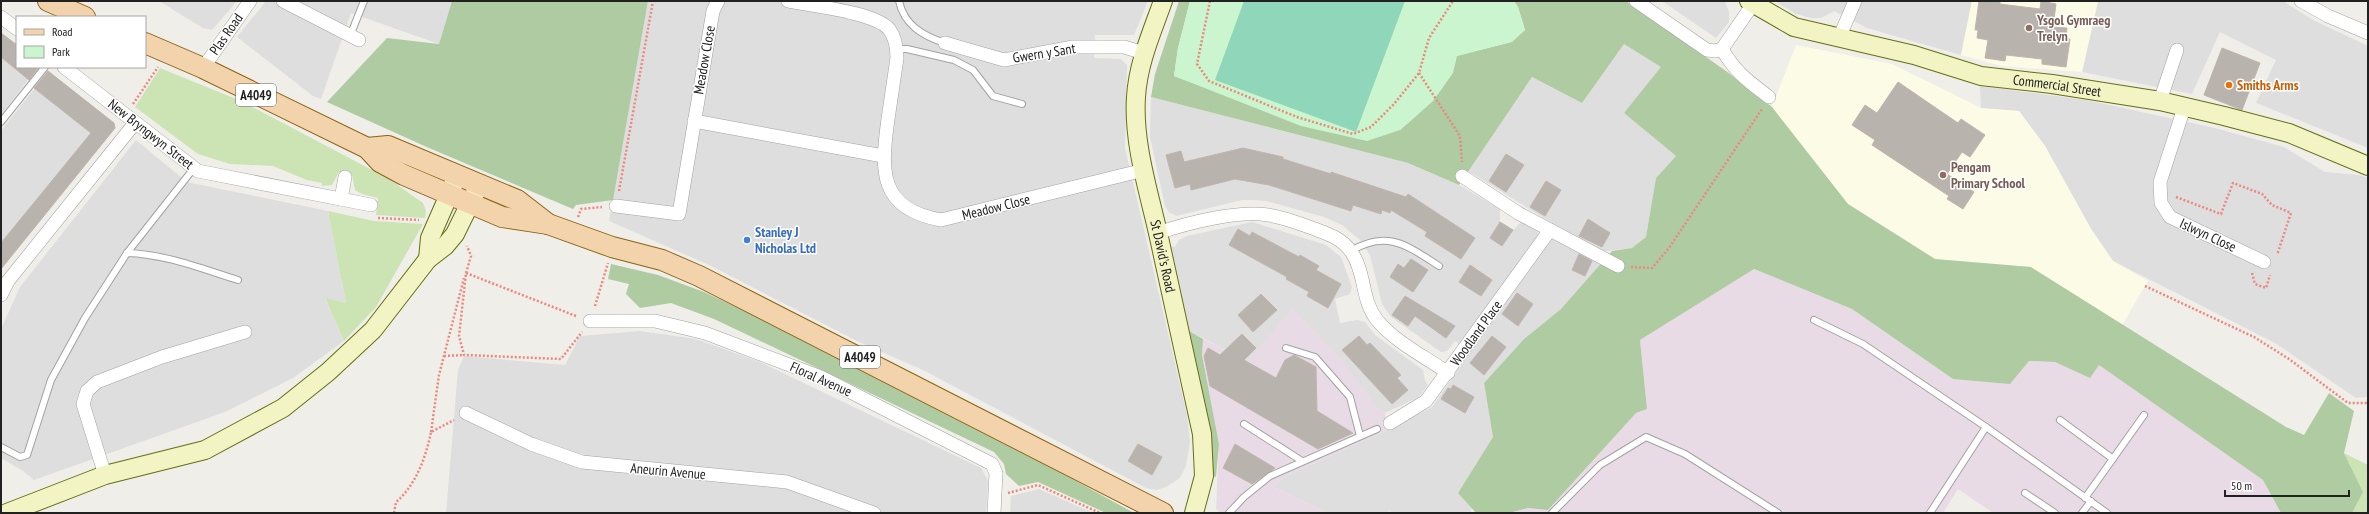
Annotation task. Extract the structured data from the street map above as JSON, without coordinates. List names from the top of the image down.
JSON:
{
  "streets": {
    "main road": ["Commercial Street", "A4049", "St David's Road"],
    "street": [
      "Plas Road",
      "Gwern y Sant",
      "Meadow Close",
      "New Bryngwyn Street",
      "Islwyn Close",
      "Woodland Place",
      "Floral Avenue",
      "Aneurin Avenue"
    ]
  },
  "crossings": [
    ["Plas Road", "A4049"],
    ["Gwern y Sant", "St David's Road"],
    ["Meadow Close", "St David's Road"],
    ["Commercial Street", "Islwyn Close"]
  ],
  "places": [
    "Ysgol Gymraeg Trelyn",
    "Smiths Arms",
    "Pengam Primary School",
    "Stanley J Nicholas Ltd"
  ],
  "legend": ["Road", "Park"],
  "scale_bar": "50 m"
}
